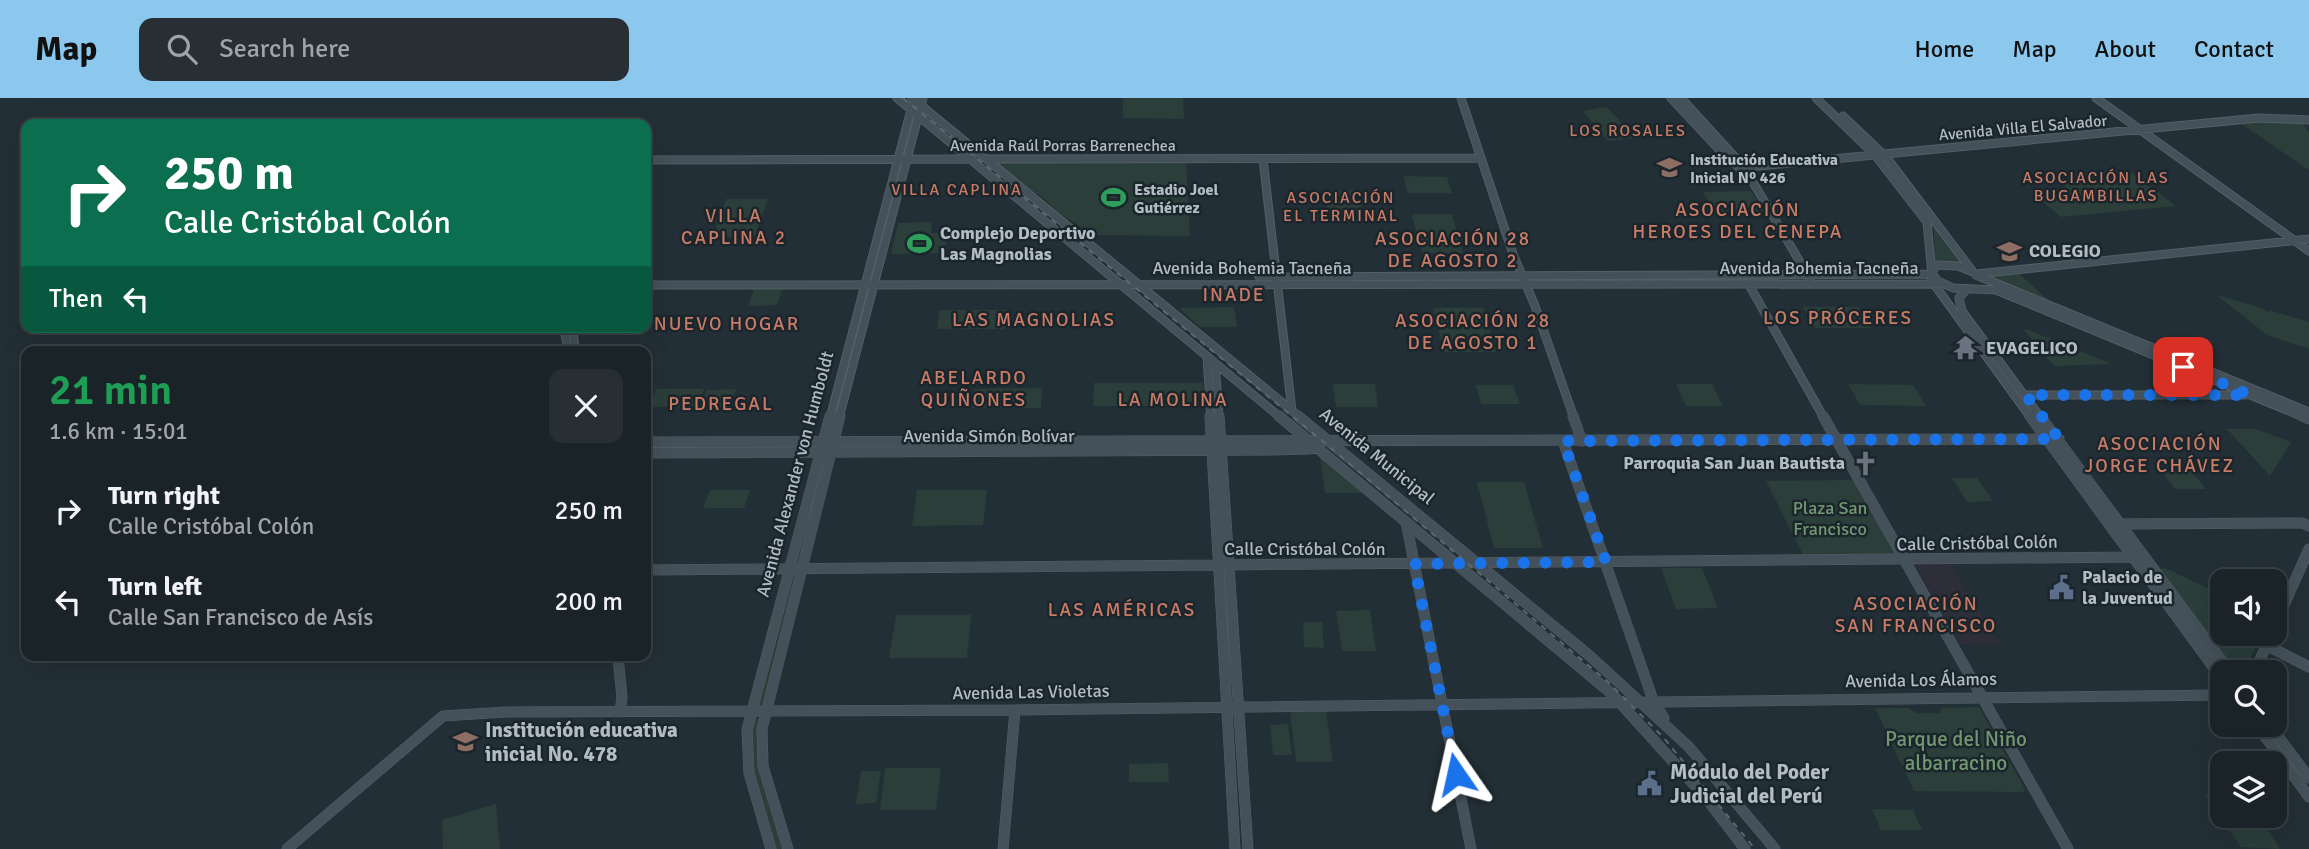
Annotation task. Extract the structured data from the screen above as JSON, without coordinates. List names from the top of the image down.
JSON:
{
  "streets": {
    "main road": ["Avenida Bohemia Tacneña"],
    "street": [
      "Avenida Villa El Salvador",
      "Avenida Raúl Porras Barrenechea",
      "Avenida Simón Bolívar",
      "Avenida Municipal",
      "Avenida Alexander von Humboldt",
      "Calle Cristóbal Colón",
      "Avenida Los Álamos",
      "Avenida Las Violetas"
    ]
  },
  "crossings": [
    ["Avenida Raúl Porras Barrenechea", "Avenida Municipal"],
    ["Avenida Raúl Porras Barrenechea", "Avenida Alexander von Humboldt"],
    ["Avenida Bohemia Tacneña", "Avenida Municipal"],
    ["Avenida Bohemia Tacneña", "Avenida Alexander von Humboldt"],
    ["Avenida Simón Bolívar", "Avenida Municipal"],
    ["Avenida Simón Bolívar", "Avenida Alexander von Humboldt"],
    ["Avenida Municipal", "Avenida Alexander von Humboldt"],
    ["Avenida Municipal", "Calle Cristóbal Colón"],
    ["Avenida Municipal", "Avenida Los Álamos"],
    ["Avenida Municipal", "Avenida Las Violetas"],
    ["Avenida Alexander von Humboldt", "Calle Cristóbal Colón"],
    ["Avenida Alexander von Humboldt", "Avenida Las Violetas"],
    ["Avenida Los Álamos", "Avenida Las Violetas"]
  ],
  "districts": [
    "LOS ROSALES",
    "ASOCIACIÓN LAS BUGAMBILLAS",
    "VILLA CAPLINA",
    "ASOCIACIÓN EL TERMINAL",
    "ASOCIACIÓN HEROES DEL CENEPA",
    "VILLA CAPLINA 2",
    "ASOCIACIÓN 28 DE AGOSTO 2",
    "INADE",
    "LOS PRÓCERES",
    "LAS MAGNOLIAS",
    "ASOCIACIÓN 28 DE AGOSTO 1",
    "NUEVO HOGAR",
    "ABELARDO QUIÑONES",
    "LA MOLINA",
    "PEDREGAL",
    "ASOCIACIÓN JORGE CHÁVEZ",
    "ASOCIACIÓN SAN FRANCISCO",
    "LAS AMÉRICAS"
  ],
  "parks": ["Plaza San Francisco", "Parque del Niño albarracino"],
  "places": {
    "school or university": ["Institución Educativa Inicial Nº 426", "COLEGIO", "Institución educativa inicial No. 478"],
    "sports": ["Estadio Joel Gutiérrez", "Complejo Deportivo Las Magnolias"],
    "temple": ["EVAGELICO"],
    "church": ["Parroquia San Juan Bautista"],
    "public building": ["Palacio de la Juventud", "Módulo del Poder Judicial del Perú"]
  },
  "page": {
    "header": "Map",
    "search": "Search here",
    "nav": [
      "Home",
      "Map",
      "About",
      "Contact"
    ],
    "turn": ["250 m", "Calle Cristóbal Colón"],
    "then": "Then",
    "heading": ["21 min", "1.6 km · 15:01"],
    "list": [
      {
        "name": "Turn right",
        "note": "Calle Cristóbal Colón",
        "value": "250 m"
      },
      {
        "name": "Turn left",
        "note": "Calle San Francisco de Asís",
        "value": "200 m"
      }
    ]
  }
}
